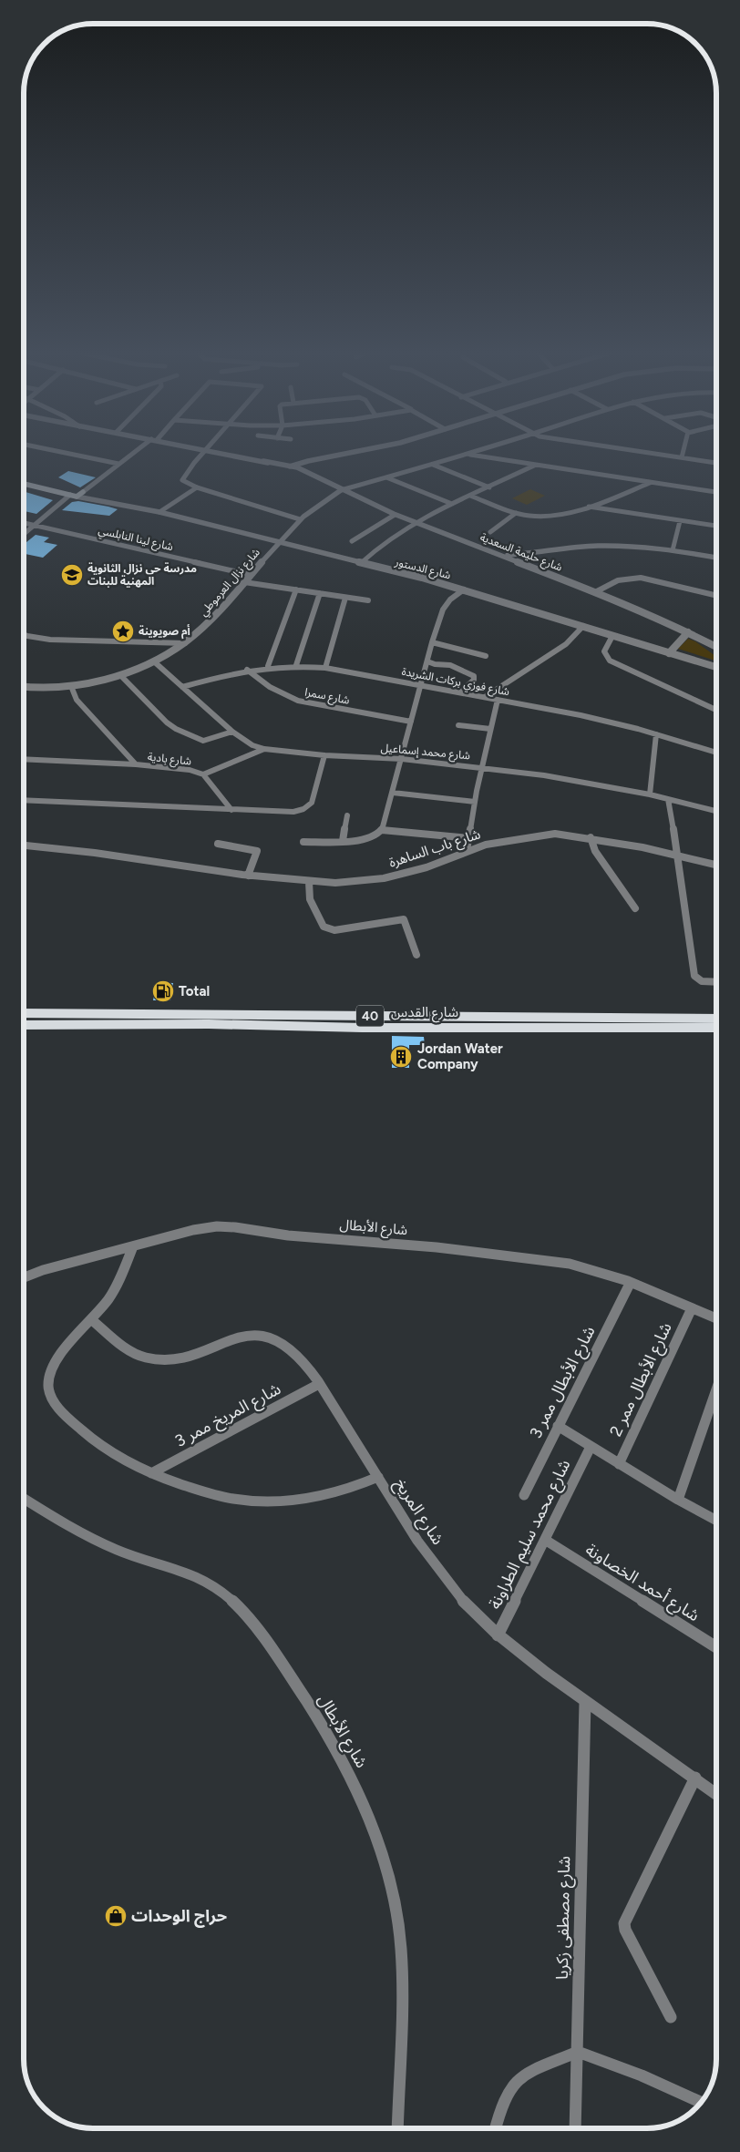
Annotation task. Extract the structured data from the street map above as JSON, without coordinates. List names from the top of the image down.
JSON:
{
  "streets": {
    "highway": ["شارع القدس", "40"],
    "main road": ["شارع الدستور"],
    "street": [
      "شارع لينا النابلسي",
      "شارع حليمة السعدية",
      "شارع نزال العرموطي",
      "شارع فوزي بركات الشريدة",
      "شارع سمرا",
      "شارع محمد إسماعيل",
      "شارع بادية",
      "شارع باب الساهرة",
      "شارع الأبطال",
      "شارع الأبطال ممر 2",
      "شارع الأبطال ممر 3",
      "شارع المريخ ممر 3",
      "شارع المريخ",
      "شارع محمد سليم الطراونة",
      "شارع أحمد الخصاونة",
      "شارع مصطفى زكريا"
    ]
  },
  "crossings": [
    ["شارع لينا النابلسي", "شارع نزال العرموطي"],
    ["شارع حليمة السعدية", "شارع نزال العرموطي"],
    ["شارع الدستور", "شارع نزال العرموطي"],
    ["شارع نزال العرموطي", "شارع محمد إسماعيل"],
    ["شارع نزال العرموطي", "شارع بادية"],
    ["شارع فوزي بركات الشريدة", "شارع سمرا"],
    ["شارع فوزي بركات الشريدة", "شارع محمد إسماعيل"],
    ["شارع الأبطال", "شارع الأبطال ممر 2"],
    ["شارع الأبطال", "شارع الأبطال ممر 3"],
    ["شارع المريخ ممر 3", "شارع المريخ"],
    ["شارع المريخ", "شارع محمد سليم الطراونة"],
    ["شارع المريخ", "شارع مصطفى زكريا"],
    ["شارع محمد سليم الطراونة", "شارع أحمد الخصاونة"]
  ],
  "places": {
    "school or university": ["مدرسة حي نزال الثانوية المهنية للبنات"],
    "place": ["أم صويوينة"],
    "fuel station": ["Total"],
    "building": ["Jordan Water Company"],
    "shop": ["حراج الوحدات"]
  }
}
